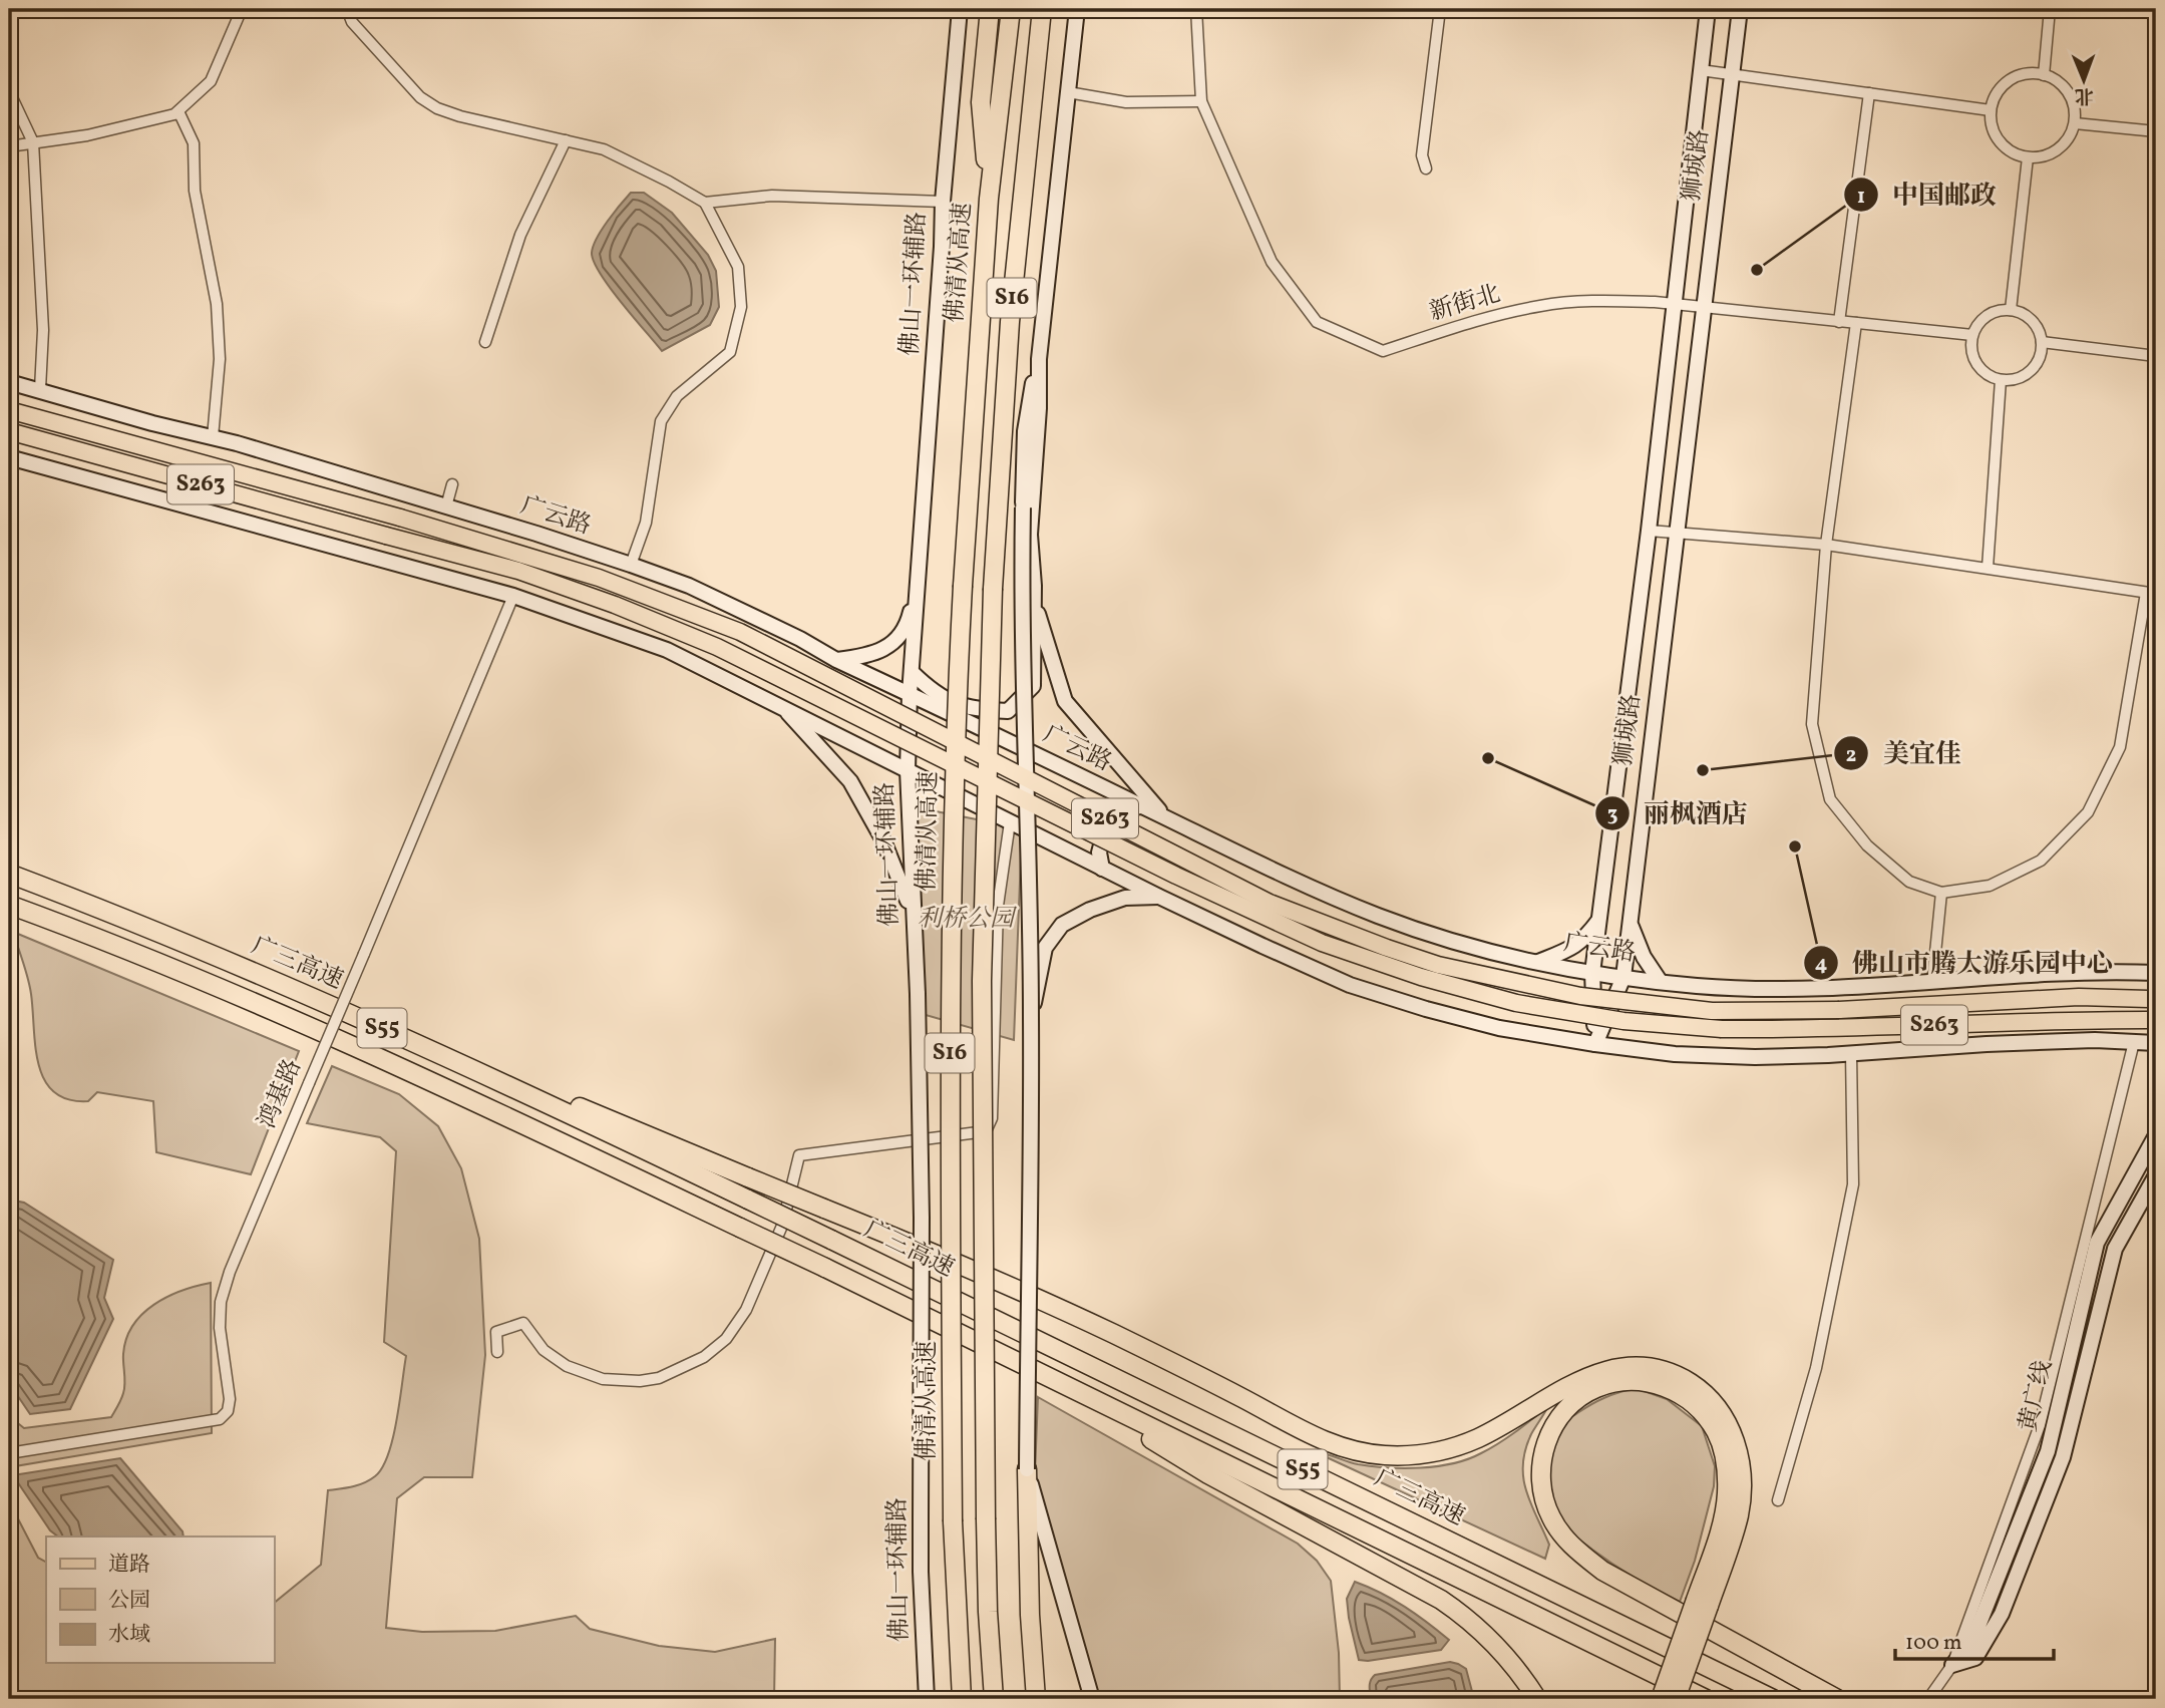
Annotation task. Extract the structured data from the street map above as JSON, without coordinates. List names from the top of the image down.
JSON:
{
  "streets": {
    "highway": [
      "佛清从高速",
      "S16",
      "广三高速",
      "S55"
    ],
    "main road": [
      "狮城路",
      "佛山一环辅路",
      "S263",
      "广云路",
      "黄广线"
    ],
    "street": ["新街北", "鸿基路"]
  },
  "crossings": [
    ["狮城路", "新街北"],
    ["狮城路", "S263"],
    ["狮城路", "广云路"],
    ["佛山一环辅路", "S263"],
    ["佛山一环辅路", "广云路"],
    ["S263", "鸿基路"]
  ],
  "parks": ["利桥公园"],
  "places": [
    "中国邮政",
    "丽枫酒店",
    "美宜佳",
    "佛山市腾大游乐园中心"
  ],
  "legend": ["道路", "公园", "水域"],
  "scale_bar": "100 m",
  "north": "bottom"
}
